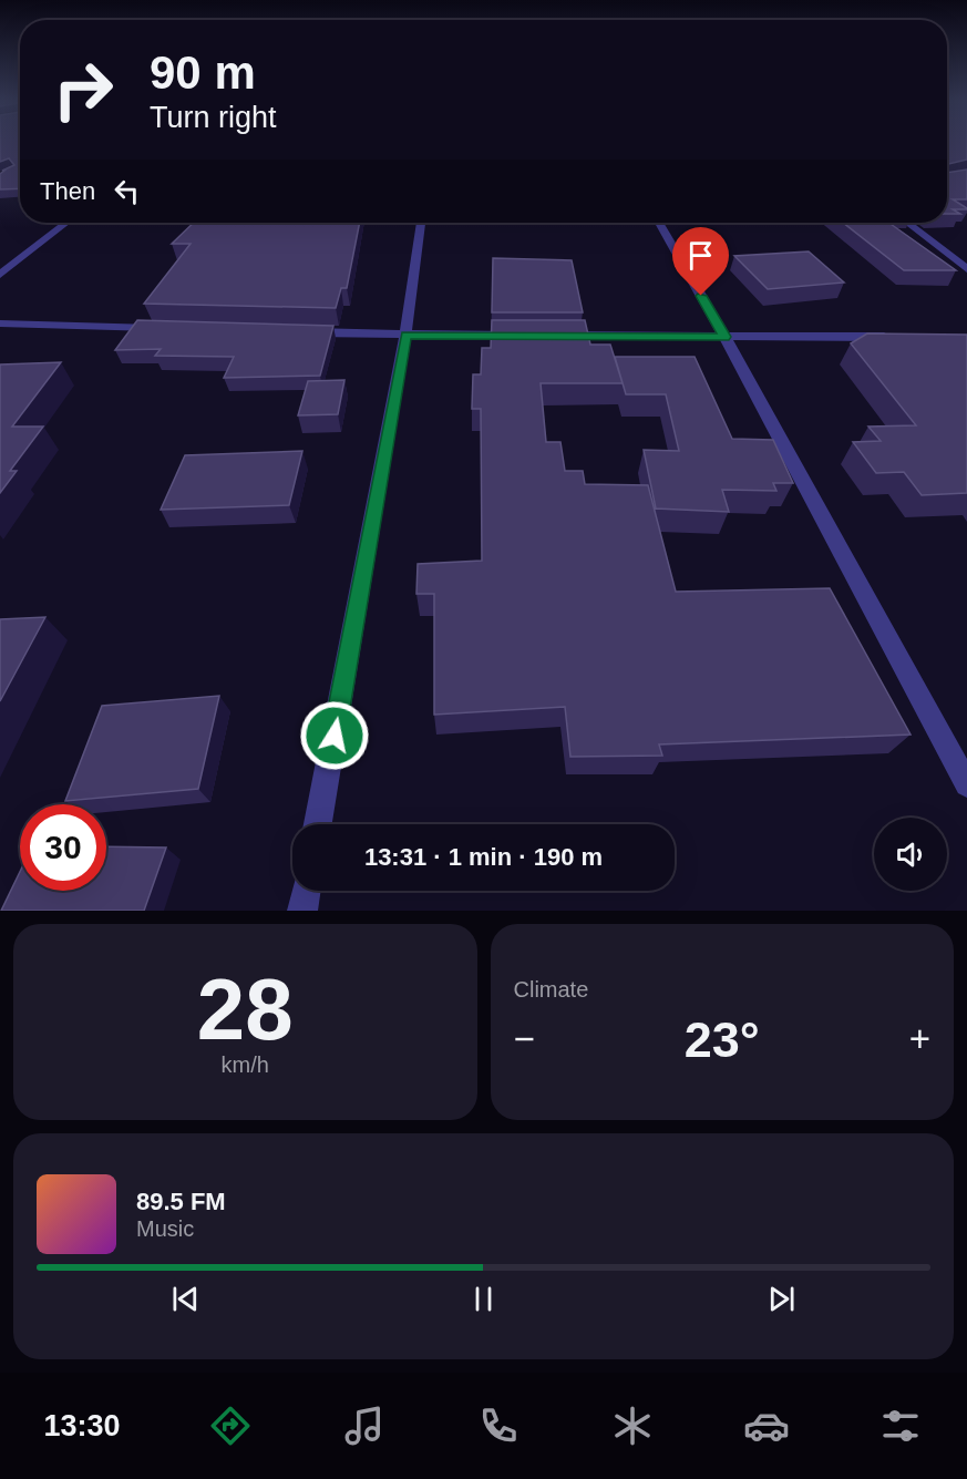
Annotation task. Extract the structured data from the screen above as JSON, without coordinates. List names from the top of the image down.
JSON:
{
  "page": {
    "turn": ["90 m", "Turn right"],
    "then": "Then",
    "limit": "30",
    "trip": "13:31 · 1 min · 190 m",
    "tile": [
      ["28", "km/h"],
      "Climate"
    ],
    "heat": ["−", "23°", "+"],
    "song": ["89.5 FM", "Music"],
    "tabs": "13:30"
  }
}
